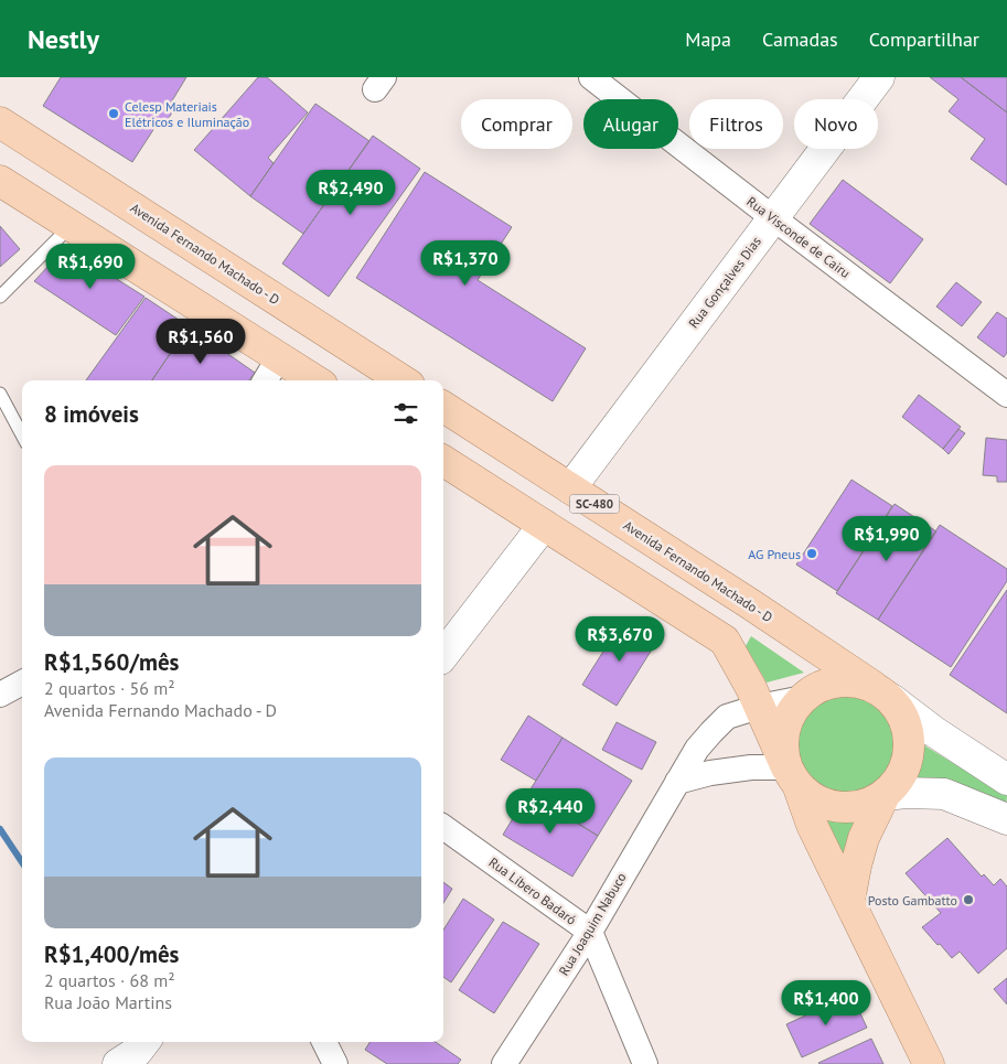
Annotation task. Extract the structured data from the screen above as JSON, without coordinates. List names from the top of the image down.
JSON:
{
  "streets": {
    "main road": ["Avenida Fernando Machado - D", "SC-480"],
    "street": [
      "Rua Visconde de Cairu",
      "Rua Gonçalves Dias",
      "Rua Líbero Badaró",
      "Rua Joaquim Nabuco"
    ]
  },
  "crossings": [
    ["Rua Visconde de Cairu", "Rua Gonçalves Dias"],
    ["Avenida Fernando Machado - D", "Rua Gonçalves Dias"],
    ["Avenida Fernando Machado - D", "Rua Joaquim Nabuco"],
    ["Rua Líbero Badaró", "Rua Joaquim Nabuco"]
  ],
  "places": ["Celesp Materiais Elétricos e Iluminação", "AG Pneus", "Posto Gambatto"],
  "page": {
    "header": "Nestly",
    "nav": ["Mapa", "Camadas", "Compartilhar"],
    "chip": [
      "Comprar",
      "Alugar",
      "Filtros",
      "Novo"
    ],
    "price": [
      "R$2,490",
      "R$1,370",
      "R$1,690",
      "R$1,560",
      "R$1,990",
      "R$3,670",
      "R$2,440",
      "R$1,400"
    ],
    "heading": "8 imóveis",
    "list": [
      {
        "name": "R$1,560/mês",
        "note": "2 quartos · 56 m² · Avenida Fernando Machado - D"
      },
      {
        "name": "R$1,400/mês",
        "note": "2 quartos · 68 m² · Rua João Martins"
      }
    ]
  }
}
